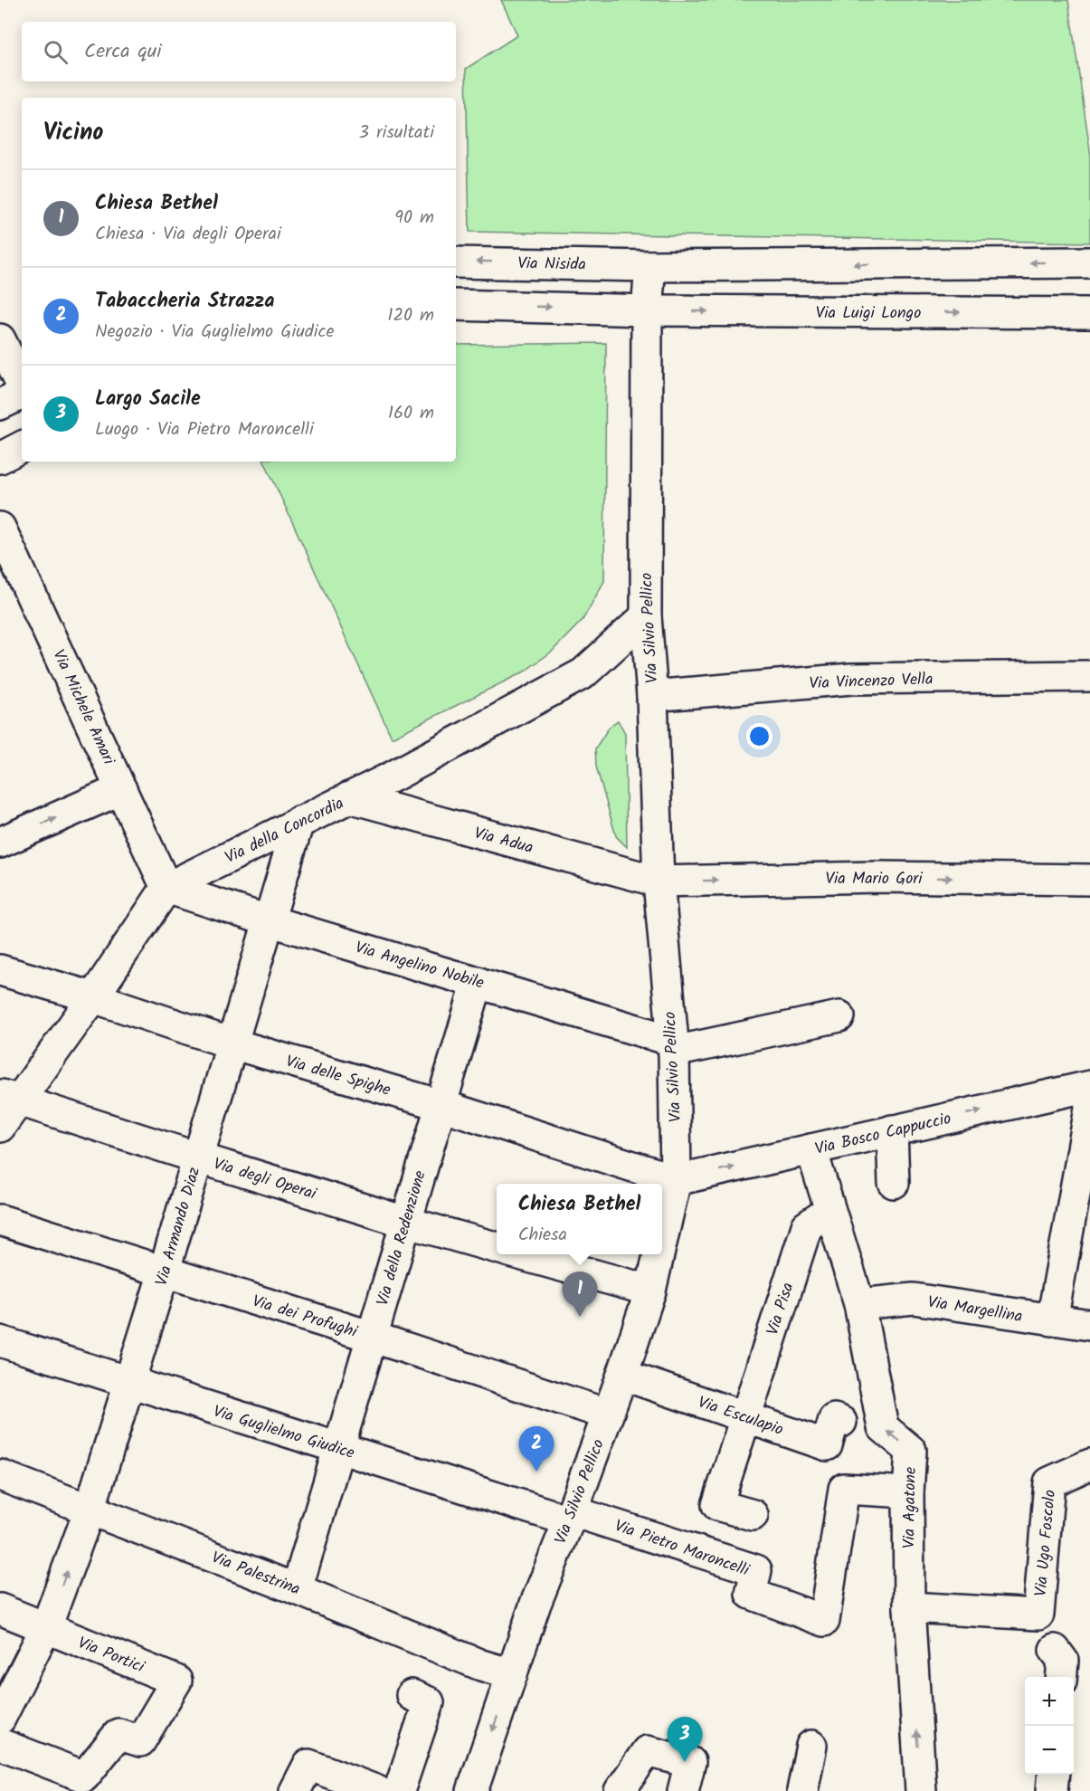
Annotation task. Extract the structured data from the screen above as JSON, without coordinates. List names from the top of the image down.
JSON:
{
  "streets": {
    "street": [
      "Via Nisida",
      "Via Luigi Longo",
      "Via Silvio Pellico",
      "Via Vincenzo Vella",
      "Via Michele Amari",
      "Via della Concordia",
      "Via Adua",
      "Via Mario Gori",
      "Via Angelino Nobile",
      "Via delle Spighe",
      "Via Bosco Cappuccio",
      "Via degli Operai",
      "Via Armando Diaz",
      "Via della Redenzione",
      "Via Pisa",
      "Via Margellina",
      "Via dei Profughi",
      "Via Esculapio",
      "Via Guglielmo Giudice",
      "Via Agatone",
      "Via Ugo Foscolo",
      "Via Pietro Maroncelli",
      "Via Palestrina",
      "Via Portici"
    ]
  },
  "crossings": [
    ["Via Nisida", "Via Silvio Pellico"],
    ["Via Luigi Longo", "Via Silvio Pellico"],
    ["Via Silvio Pellico", "Via Vincenzo Vella"],
    ["Via Silvio Pellico", "Via della Concordia"],
    ["Via Silvio Pellico", "Via Adua"],
    ["Via Silvio Pellico", "Via Mario Gori"],
    ["Via Silvio Pellico", "Via Angelino Nobile"],
    ["Via Silvio Pellico", "Via delle Spighe"],
    ["Via Silvio Pellico", "Via Bosco Cappuccio"],
    ["Via Silvio Pellico", "Via dei Profughi"],
    ["Via Silvio Pellico", "Via Esculapio"],
    ["Via Silvio Pellico", "Via Guglielmo Giudice"],
    ["Via Silvio Pellico", "Via Pietro Maroncelli"],
    ["Via Silvio Pellico", "Via Palestrina"],
    ["Via Michele Amari", "Via della Concordia"],
    ["Via Michele Amari", "Via Angelino Nobile"],
    ["Via della Concordia", "Via Adua"],
    ["Via della Concordia", "Via Angelino Nobile"],
    ["Via della Concordia", "Via delle Spighe"],
    ["Via della Concordia", "Via degli Operai"],
    ["Via della Concordia", "Via Armando Diaz"],
    ["Via Adua", "Via Mario Gori"],
    ["Via Angelino Nobile", "Via Armando Diaz"],
    ["Via Angelino Nobile", "Via della Redenzione"],
    ["Via delle Spighe", "Via Bosco Cappuccio"],
    ["Via delle Spighe", "Via Armando Diaz"],
    ["Via delle Spighe", "Via della Redenzione"],
    ["Via Bosco Cappuccio", "Via Agatone"],
    ["Via degli Operai", "Via Armando Diaz"],
    ["Via degli Operai", "Via della Redenzione"],
    ["Via Armando Diaz", "Via dei Profughi"],
    ["Via Armando Diaz", "Via Guglielmo Giudice"],
    ["Via Armando Diaz", "Via Palestrina"],
    ["Via Armando Diaz", "Via Portici"],
    ["Via della Redenzione", "Via dei Profughi"],
    ["Via della Redenzione", "Via Guglielmo Giudice"],
    ["Via della Redenzione", "Via Palestrina"],
    ["Via Pisa", "Via Esculapio"],
    ["Via Pisa", "Via Agatone"],
    ["Via Margellina", "Via Agatone"],
    ["Via Guglielmo Giudice", "Via Pietro Maroncelli"],
    ["Via Agatone", "Via Ugo Foscolo"],
    ["Via Agatone", "Via Pietro Maroncelli"]
  ],
  "page": {
    "search": "Cerca qui",
    "heading": ["Vicino", "3 risultati"],
    "list": [
      {
        "mark": "1",
        "name": "Chiesa Bethel",
        "note": "Chiesa · Via degli Operai",
        "value": "90 m"
      },
      {
        "mark": "2",
        "name": "Tabaccheria Strazza",
        "note": "Negozio · Via Guglielmo Giudice",
        "value": "120 m"
      },
      {
        "mark": "3",
        "name": "Largo Sacile",
        "note": "Luogo · Via Pietro Maroncelli",
        "value": "160 m"
      }
    ],
    "popup": ["Chiesa Bethel", "Chiesa"],
    "pins": ["1", "2", "3"],
    "map_buttons": ["+", "−"]
  }
}
